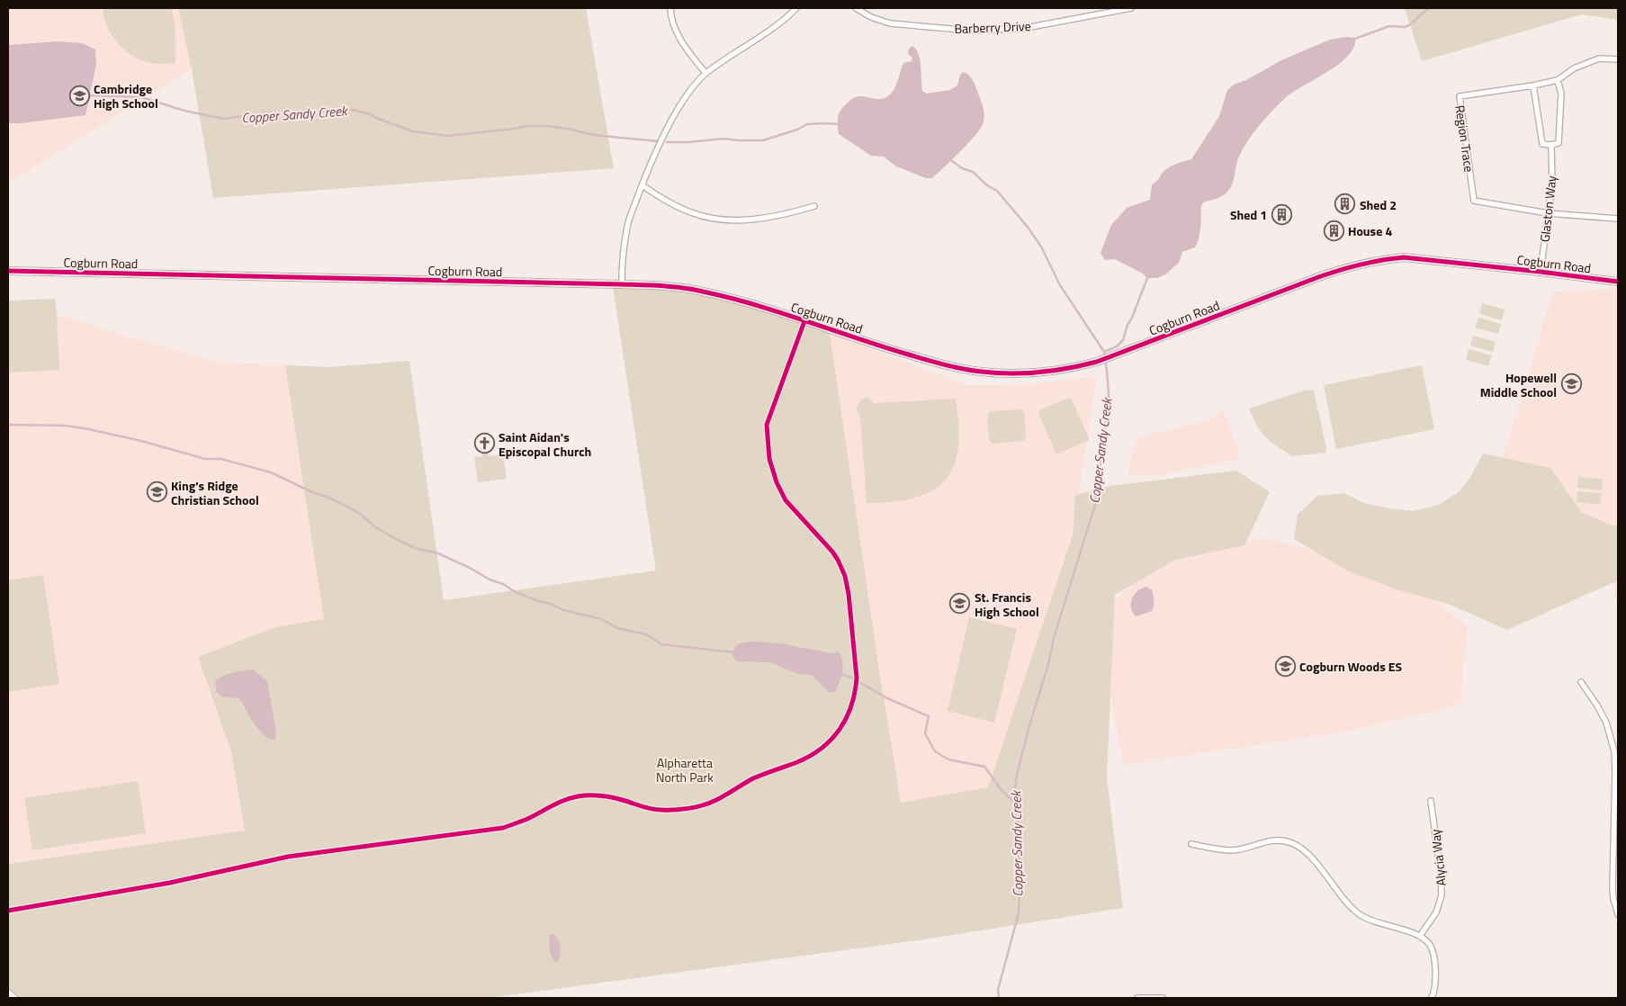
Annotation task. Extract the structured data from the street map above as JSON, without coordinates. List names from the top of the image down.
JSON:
{
  "streets": {
    "street": [
      "Barberry Drive",
      "Region Trace",
      "Glaston Way",
      "Cogburn Road",
      "Alycia Way"
    ]
  },
  "crossings": [
    ["Region Trace", "Glaston Way"],
    ["Glaston Way", "Cogburn Road"]
  ],
  "water": ["Copper Sandy Creek"],
  "parks": ["Alpharetta North Park"],
  "places": {
    "school or university": [
      "Cambridge High School",
      "Hopewell Middle School",
      "King's Ridge Christian School",
      "St. Francis High School",
      "Cogburn Woods ES"
    ],
    "building": ["Shed 2", "Shed 1", "House 4"],
    "church": ["Saint Aidan's Episcopal Church"]
  }
}
